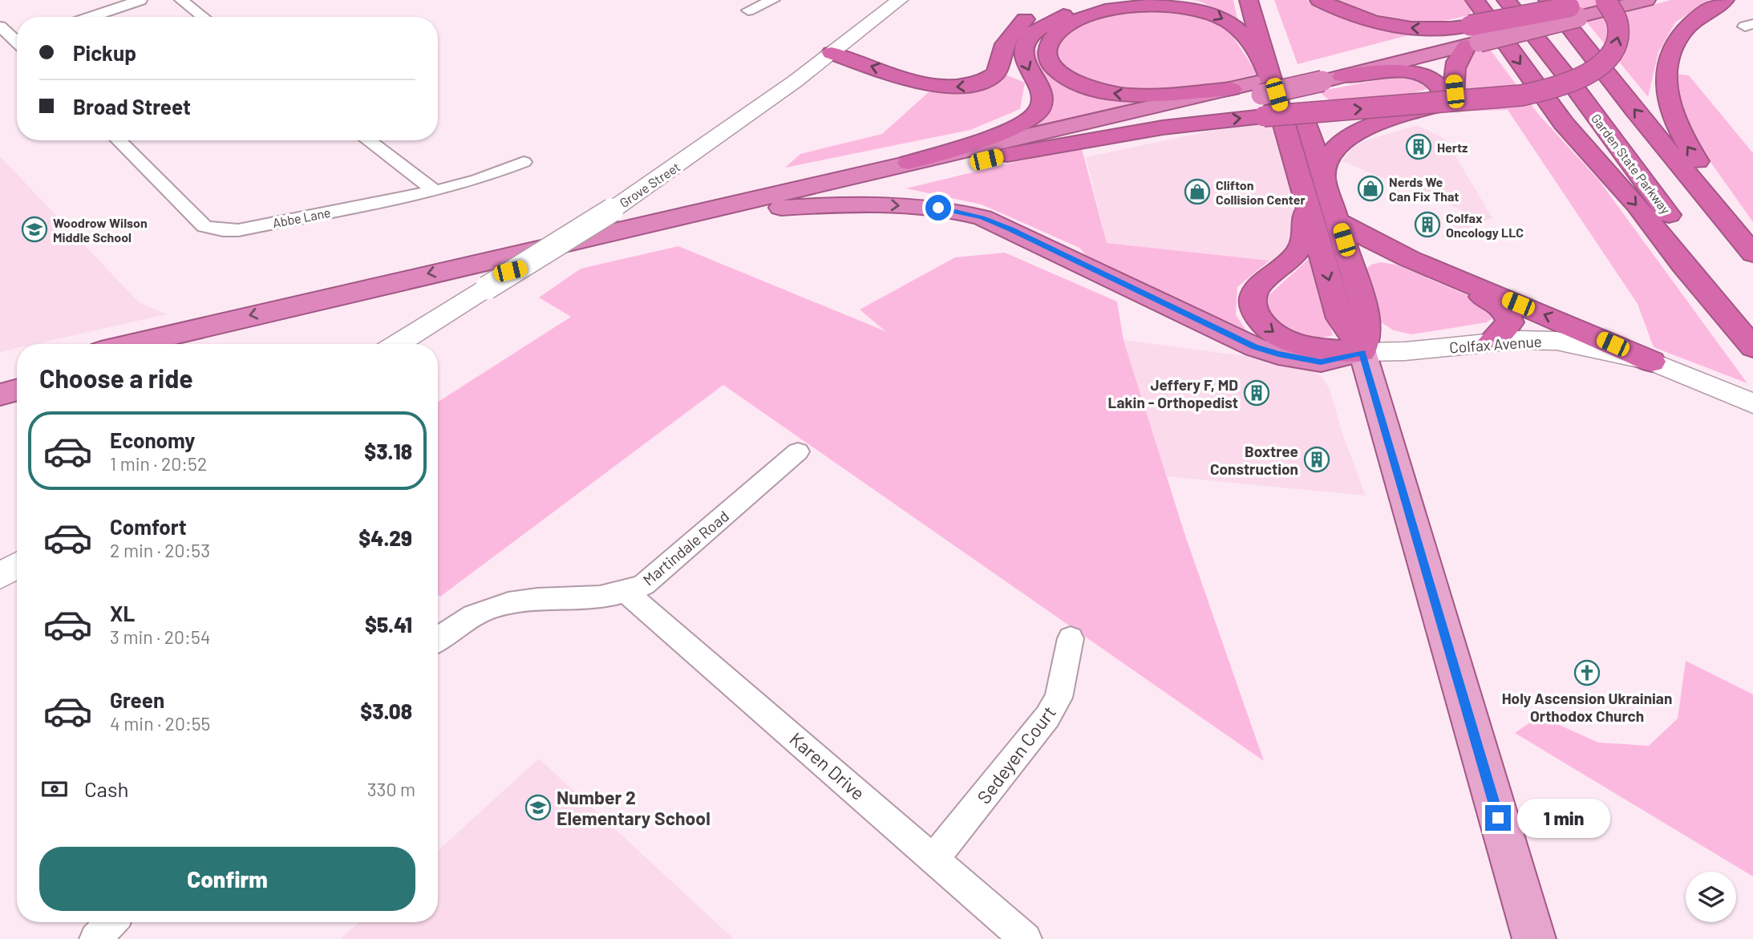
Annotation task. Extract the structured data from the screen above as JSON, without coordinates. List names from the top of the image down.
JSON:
{
  "streets": {
    "highway": ["Garden State Parkway"],
    "street": [
      "Grove Street",
      "Abbe Lane",
      "Colfax Avenue",
      "Martindale Road",
      "Sedeyen Court",
      "Karen Drive"
    ]
  },
  "crossings": [
    ["Martindale Road", "Karen Drive"],
    ["Sedeyen Court", "Karen Drive"]
  ],
  "places": {
    "building": [
      "Hertz",
      "Colfax Oncology LLC",
      "Jeffery F, MD Lakin - Orthopedist",
      "Boxtree Construction"
    ],
    "shop": ["Nerds We Can Fix That", "Clifton Collision Center"],
    "school or university": ["Woodrow Wilson Middle School", "Number 2 Elementary School"],
    "church": ["Holy Ascension Ukrainian Orthodox Church"]
  },
  "page": {
    "banner": ["Pickup", "Broad Street"],
    "heading": "Choose a ride",
    "list": [
      {
        "name": "Economy",
        "note": "1 min · 20:52",
        "value": "$3.18"
      },
      {
        "name": "Comfort",
        "note": "2 min · 20:53",
        "value": "$4.29"
      },
      {
        "name": "XL",
        "note": "3 min · 20:54",
        "value": "$5.41"
      },
      {
        "name": "Green",
        "note": "4 min · 20:55",
        "value": "$3.08"
      }
    ],
    "pay": ["Cash", "330 m"],
    "bubble": "1 min",
    "buttons": "Confirm"
  }
}
